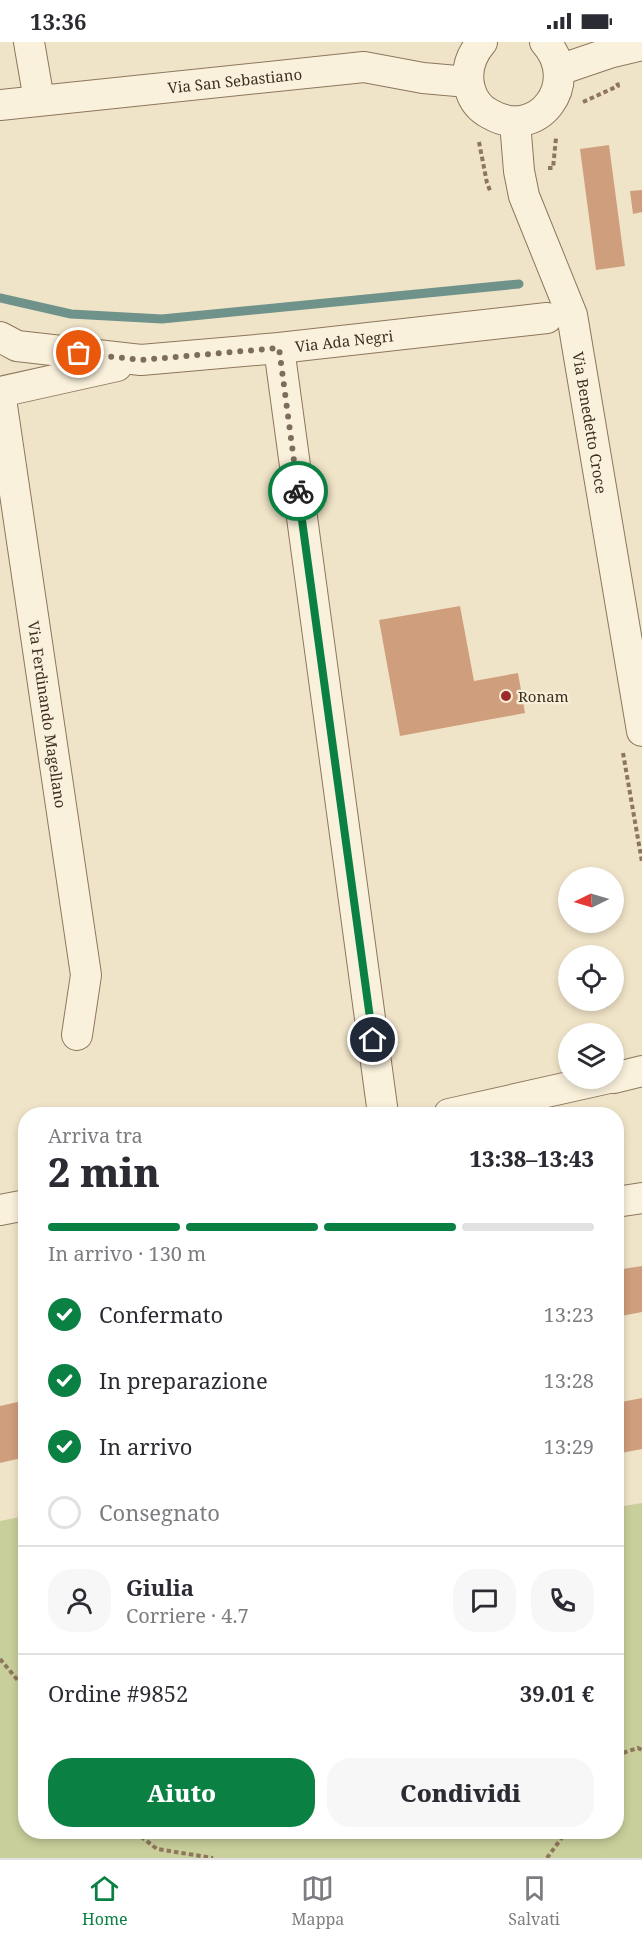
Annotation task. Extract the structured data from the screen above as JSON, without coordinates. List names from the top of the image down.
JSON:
{
  "streets": {
    "street": [
      "Via San Sebastiano",
      "Via Ada Negri",
      "Via Benedetto Croce",
      "Via Ferdinando Magellano"
    ]
  },
  "places": ["Ronam"],
  "north": "left",
  "page": {
    "status": "13:36",
    "heading": ["2 min", "Arriva tra", "13:38–13:43"],
    "panel": [
      "Giulia",
      "Corriere · 4.7",
      "Ordine #9852",
      "39.01 €"
    ],
    "bar": "In arrivo · 130 m",
    "list": [
      ["Confermato", "13:23"],
      ["In preparazione", "13:28"],
      ["In arrivo", "13:29"],
      "Consegnato"
    ],
    "buttons": ["Aiuto", "Condividi"],
    "tabs": ["Home", "Mappa", "Salvati"]
  }
}
